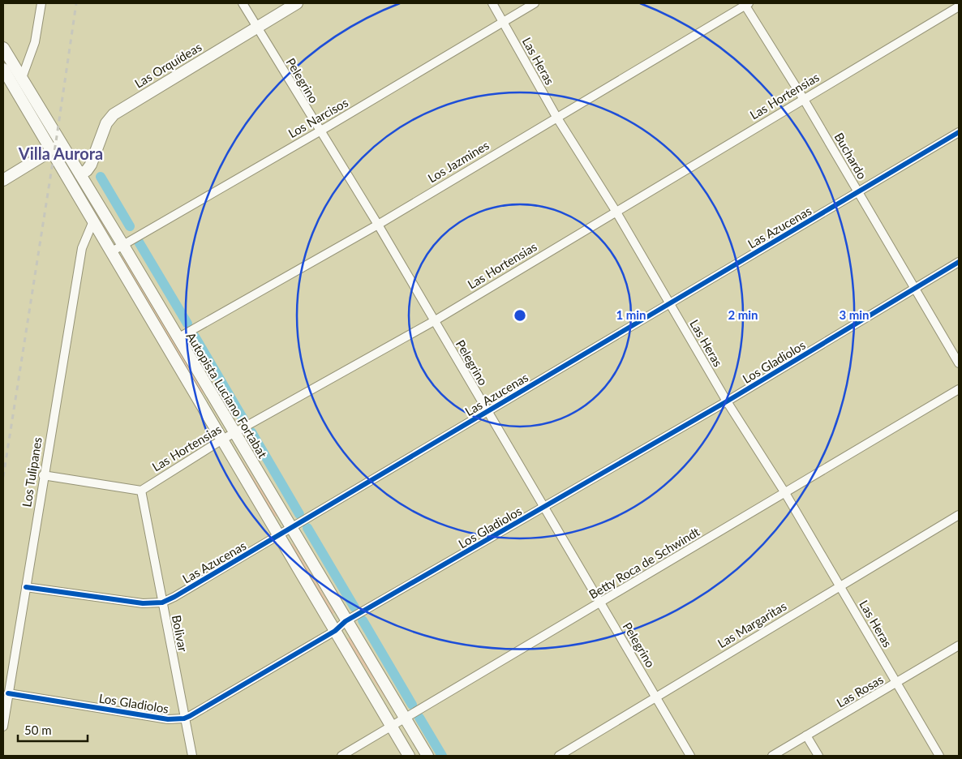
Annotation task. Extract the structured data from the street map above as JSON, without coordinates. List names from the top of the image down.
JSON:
{
  "streets": {
    "main road": ["Las Orquídeas", "Autopista Luciano Fortabat"],
    "street": [
      "Las Heras",
      "Pelegrino",
      "Las Hortensias",
      "Los Narcisos",
      "Buchardo",
      "Los Jazmines",
      "Las Azucenas",
      "Los Gladiolos",
      "Los Tulipanes",
      "Betty Roca de Schwindt",
      "Las Margaritas",
      "Bolivar",
      "Las Rosas"
    ]
  },
  "crossings": [
    ["Las Heras", "Las Hortensias"],
    ["Las Heras", "Los Narcisos"],
    ["Las Heras", "Los Jazmines"],
    ["Las Heras", "Las Azucenas"],
    ["Las Heras", "Los Gladiolos"],
    ["Las Heras", "Betty Roca de Schwindt"],
    ["Las Heras", "Las Margaritas"],
    ["Las Heras", "Las Rosas"],
    ["Las Orquídeas", "Pelegrino"],
    ["Las Orquídeas", "Autopista Luciano Fortabat"],
    ["Pelegrino", "Las Hortensias"],
    ["Pelegrino", "Los Narcisos"],
    ["Pelegrino", "Los Jazmines"],
    ["Pelegrino", "Las Azucenas"],
    ["Pelegrino", "Los Gladiolos"],
    ["Pelegrino", "Betty Roca de Schwindt"],
    ["Pelegrino", "Las Margaritas"],
    ["Las Hortensias", "Buchardo"],
    ["Las Hortensias", "Autopista Luciano Fortabat"],
    ["Las Hortensias", "Bolivar"],
    ["Los Narcisos", "Autopista Luciano Fortabat"],
    ["Buchardo", "Los Jazmines"],
    ["Buchardo", "Las Azucenas"],
    ["Buchardo", "Los Gladiolos"],
    ["Los Jazmines", "Autopista Luciano Fortabat"],
    ["Las Azucenas", "Autopista Luciano Fortabat"],
    ["Las Azucenas", "Los Tulipanes"],
    ["Las Azucenas", "Bolivar"],
    ["Los Gladiolos", "Autopista Luciano Fortabat"],
    ["Los Gladiolos", "Los Tulipanes"],
    ["Los Gladiolos", "Bolivar"],
    ["Autopista Luciano Fortabat", "Los Tulipanes"],
    ["Autopista Luciano Fortabat", "Betty Roca de Schwindt"]
  ],
  "districts": ["Villa Aurora"],
  "scale_bar": "50 m",
  "rings": ["1 min", "2 min", "3 min"]
}
